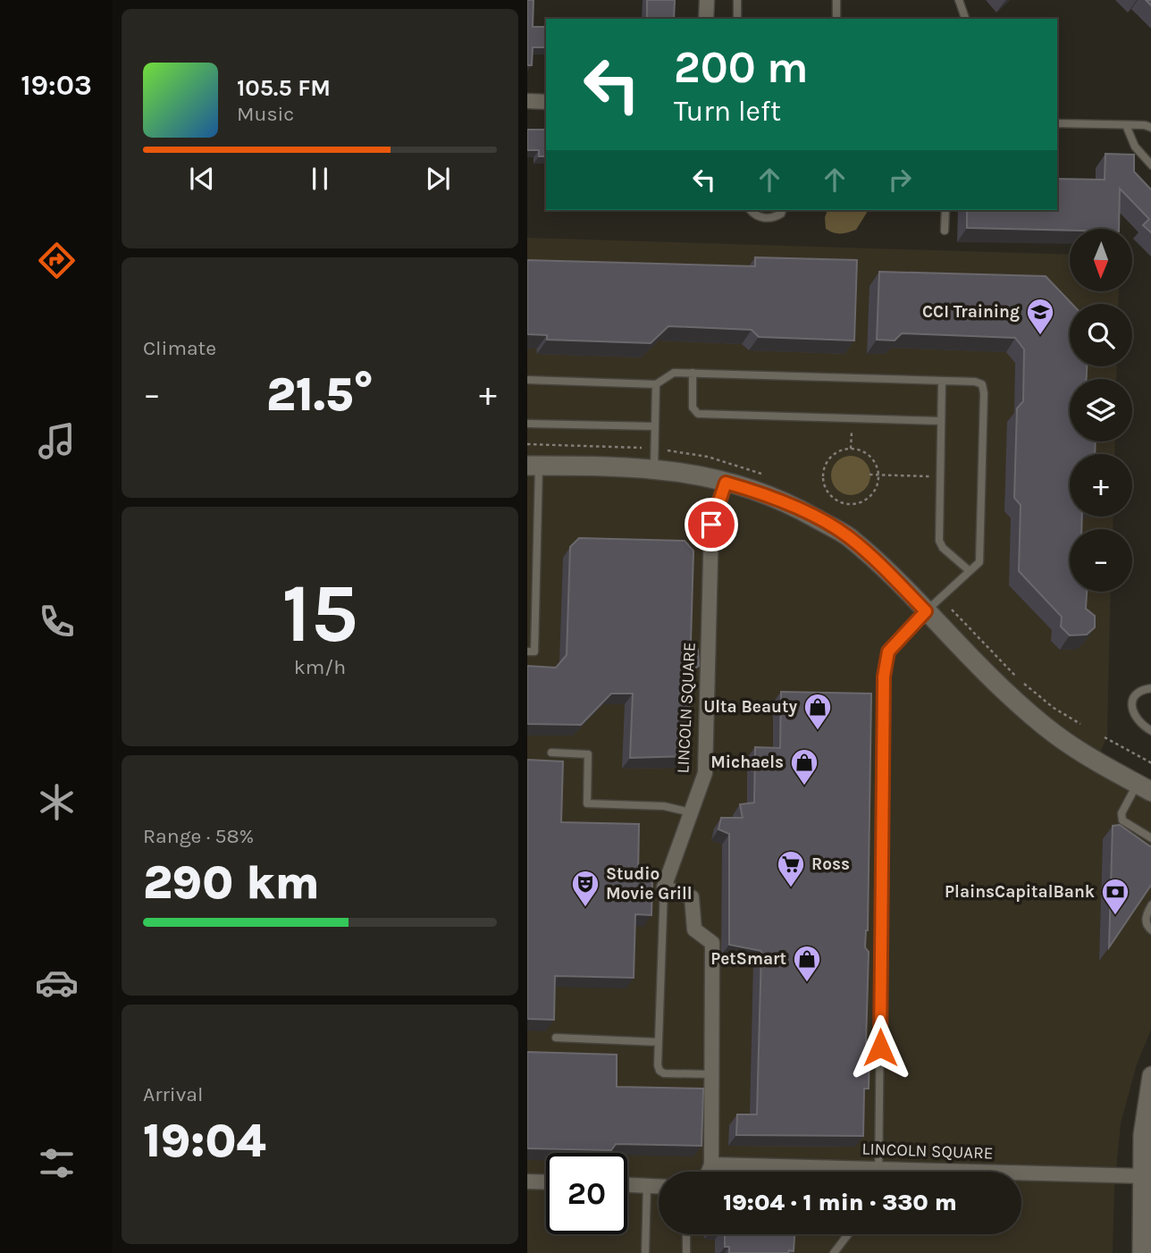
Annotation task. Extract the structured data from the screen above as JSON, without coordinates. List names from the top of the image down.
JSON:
{
  "streets": {
    "street": ["LINCOLN SQUARE"]
  },
  "places": {
    "school or university": ["CCI Training"],
    "shop": ["Ulta Beauty", "Michaels", "PetSmart"],
    "supermarket": ["Ross"],
    "theatre": ["Studio Movie Grill"],
    "bank": ["PlainsCapitalBank"]
  },
  "north": "bottom",
  "page": {
    "tabs": "19:03",
    "turn": ["200 m", "Turn left"],
    "song": ["105.5 FM", "Music"],
    "map_buttons": ["+", "−"],
    "tile": [
      "Climate",
      ["15", "km/h"],
      ["Range · 58%", "290 km"],
      ["Arrival", "19:04"]
    ],
    "heat": ["−", "21.5°", "+"],
    "limit": "20",
    "trip": "19:04 · 1 min · 330 m"
  }
}
